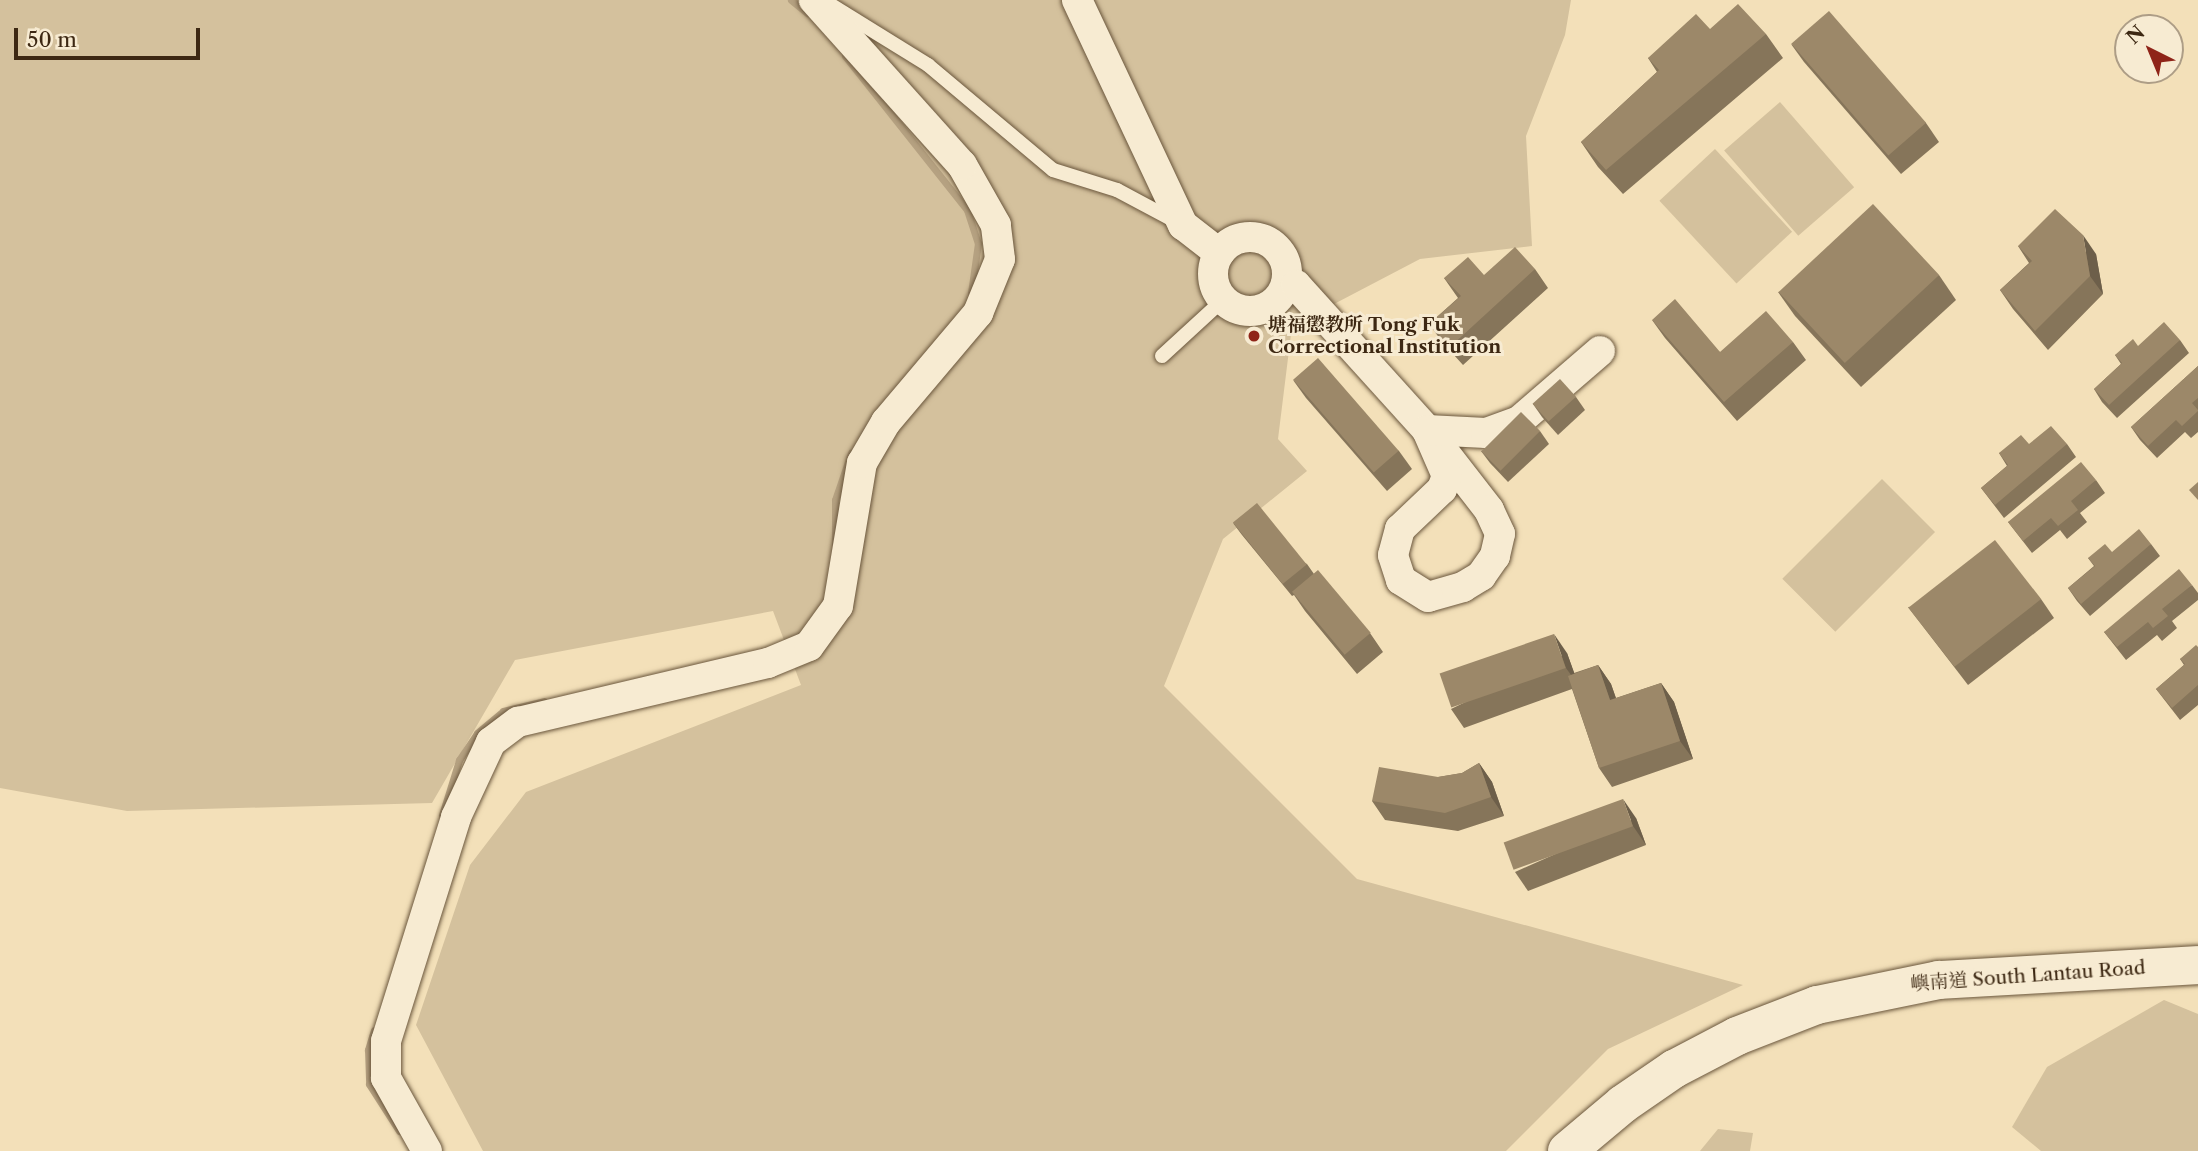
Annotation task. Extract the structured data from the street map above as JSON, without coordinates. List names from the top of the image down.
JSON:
{
  "streets": {
    "main road": ["嶼南道 South Lantau Road"]
  },
  "places": ["塘福懲教所 Tong Fuk Correctional Institution"],
  "scale_bar": "50 m",
  "north": "top left"
}
